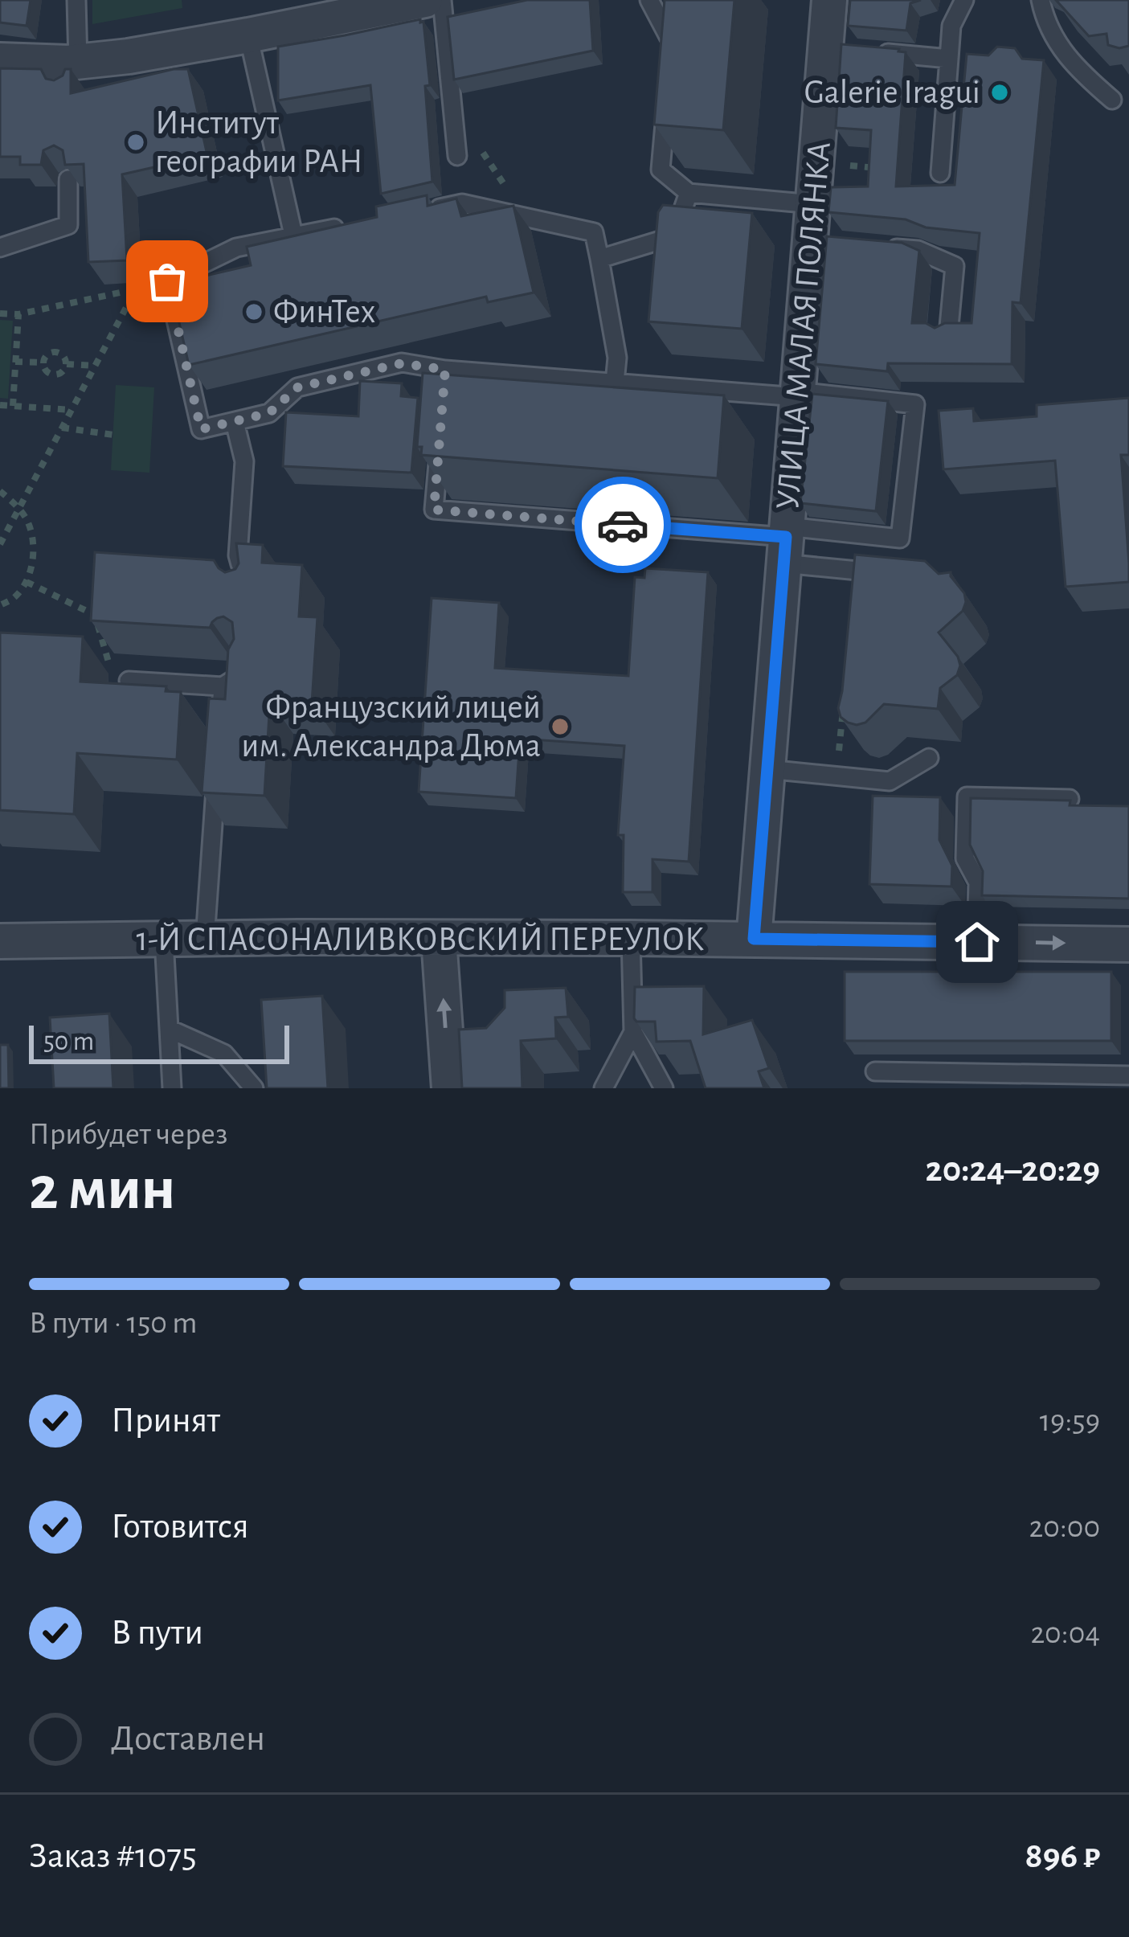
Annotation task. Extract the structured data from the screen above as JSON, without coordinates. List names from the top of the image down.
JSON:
{
  "streets": {
    "street": ["УЛИЦА МАЛАЯ ПОЛЯНКА", "1-Й СПАСОНАЛИВКОВСКИЙ ПЕРЕУЛОК"]
  },
  "crossings": [
    ["УЛИЦА МАЛАЯ ПОЛЯНКА", "1-Й СПАСОНАЛИВКОВСКИЙ ПЕРЕУЛОК"]
  ],
  "places": [
    "Galerie Iragui",
    "Институт географии РАН",
    "ФинТех",
    "Французский лицей им. Александра Дюма"
  ],
  "scale_bar": "50 m",
  "page": {
    "scale": "50 m",
    "heading": ["2 мин", "Прибудет через", "20:24–20:29"],
    "panel": ["Заказ #1075", "896 ₽"],
    "bar": "В пути · 150 m",
    "list": [
      ["Принят", "19:59"],
      ["Готовится", "20:00"],
      ["В пути", "20:04"],
      "Доставлен"
    ]
  }
}
